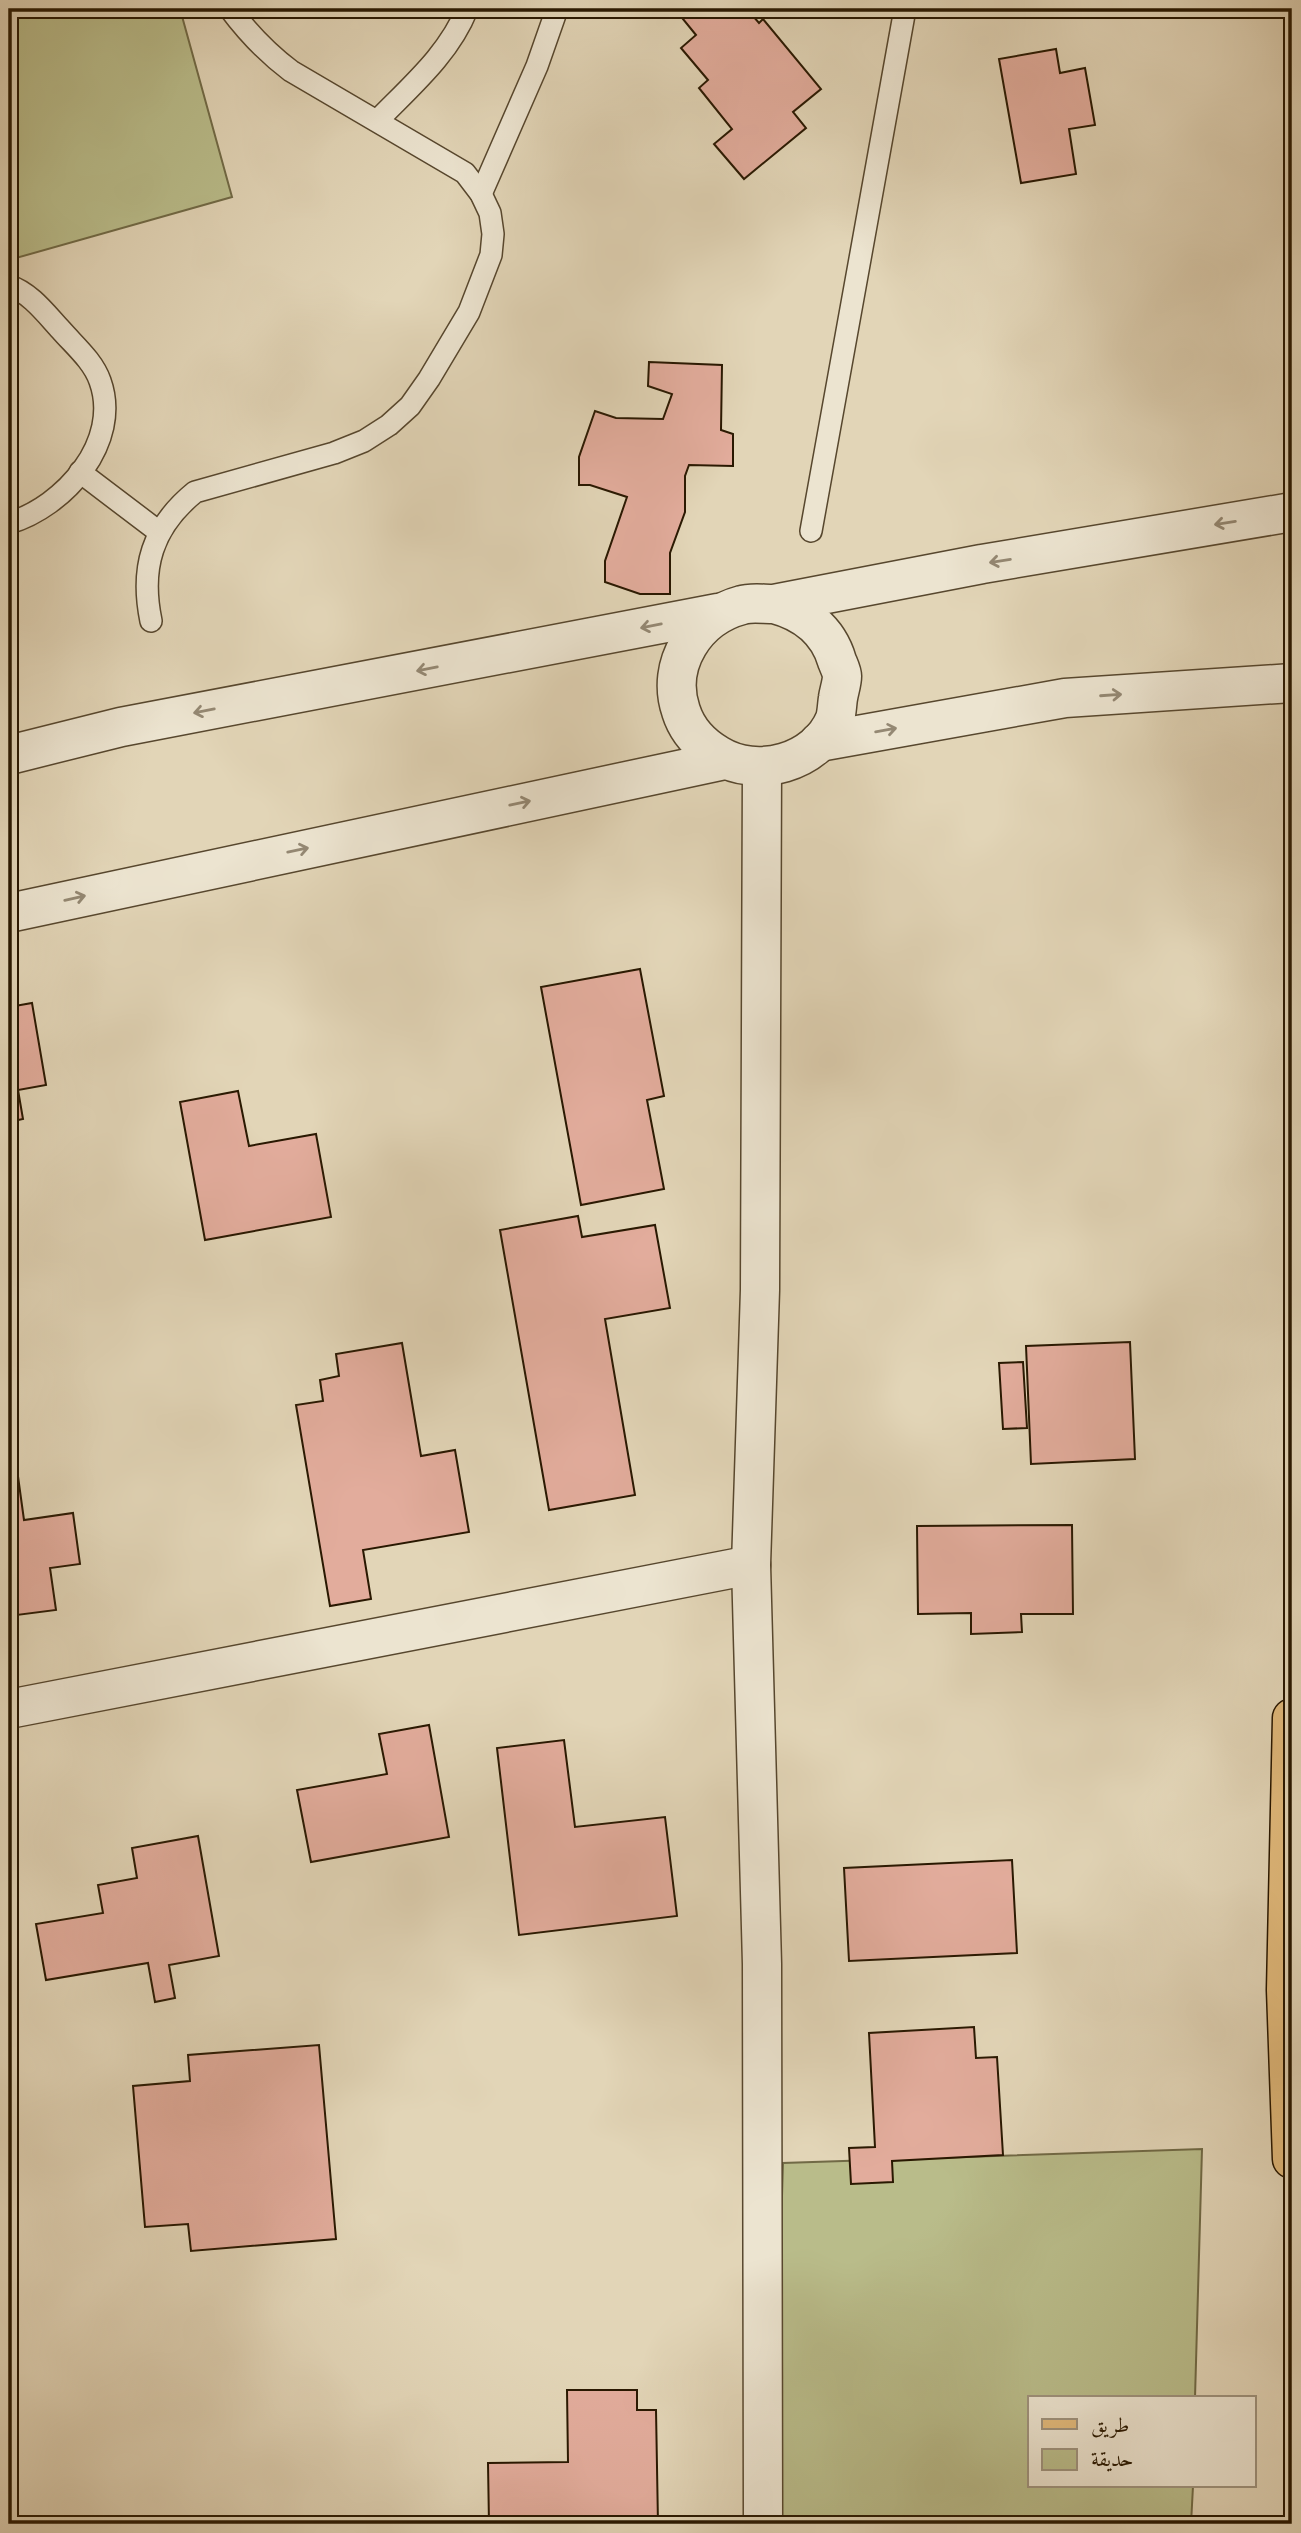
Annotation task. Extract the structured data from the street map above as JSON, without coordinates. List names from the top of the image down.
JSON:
{
  "legend": ["طريق", "حديقة"]
}
